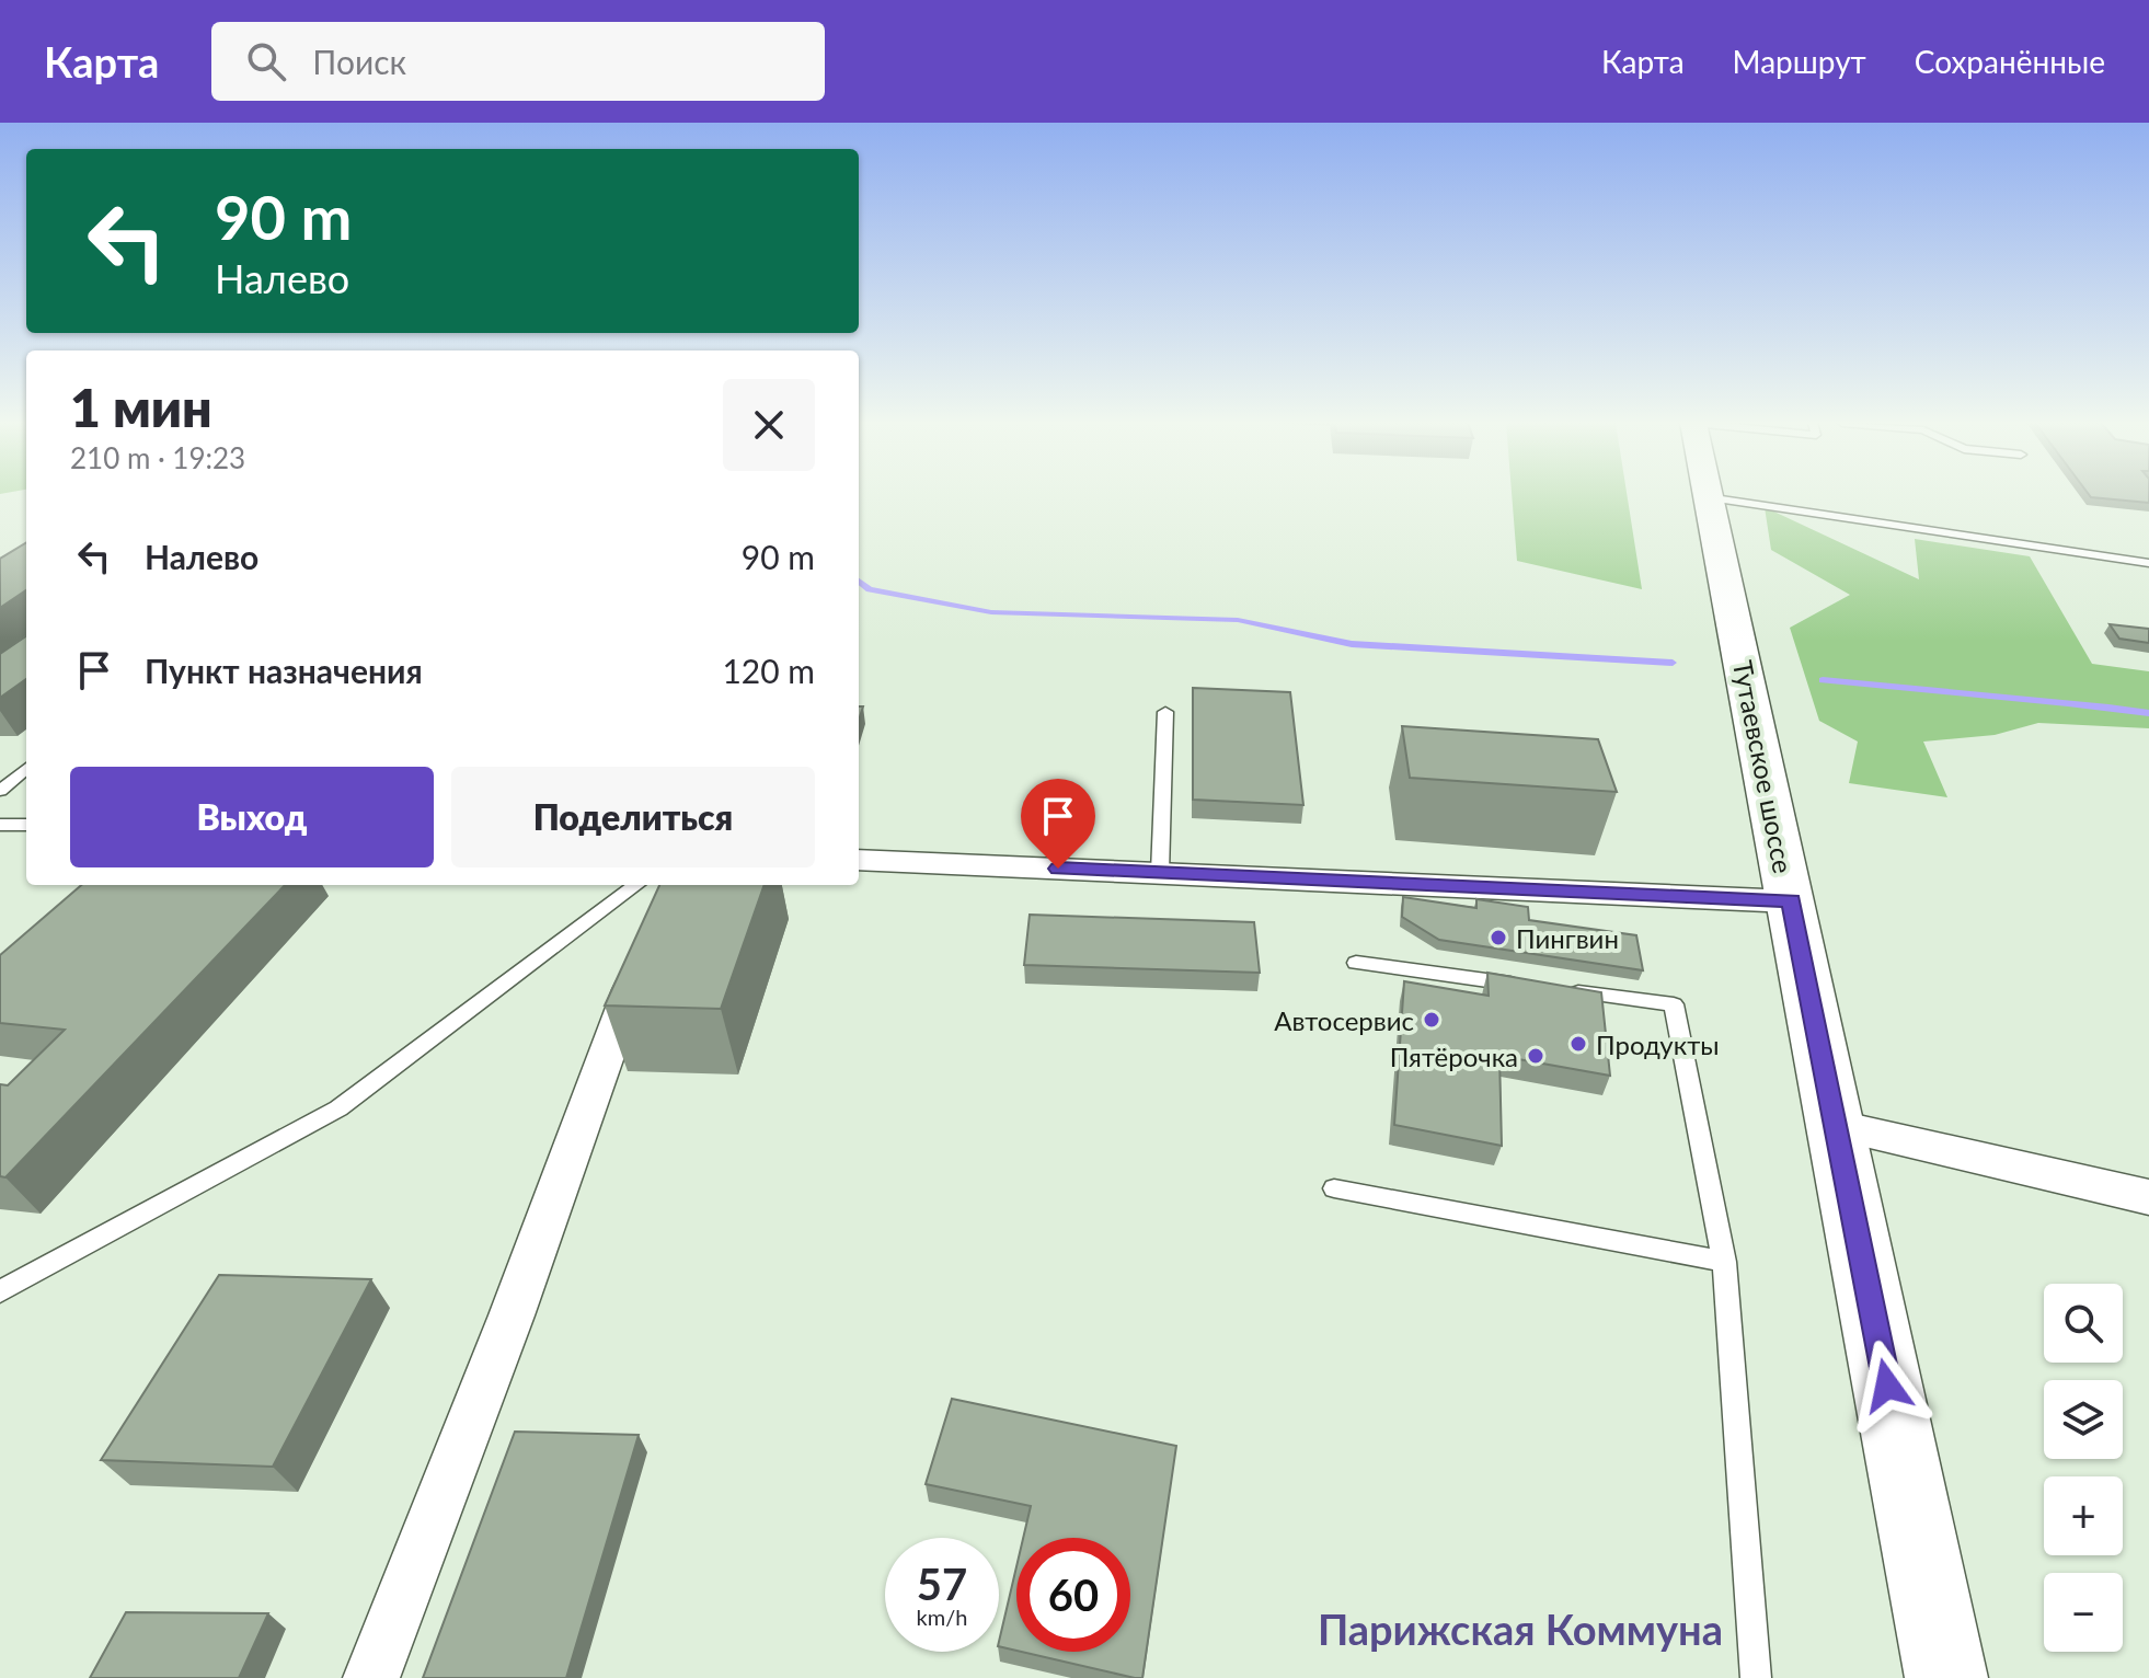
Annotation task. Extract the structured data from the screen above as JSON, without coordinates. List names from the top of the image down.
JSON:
{
  "streets": {
    "main road": ["Тутаевское шоссе"]
  },
  "districts": ["Парижская Коммуна"],
  "places": [
    "Пингвин",
    "Автосервис",
    "Продукты",
    "Пятёрочка"
  ],
  "page": {
    "header": "Карта",
    "search": "Поиск",
    "nav": ["Карта", "Маршрут", "Сохранённые"],
    "turn": ["90 m", "Налево"],
    "heading": ["1 мин", "210 m · 19:23"],
    "list": [
      {
        "name": "Налево",
        "value": "90 m"
      },
      {
        "name": "Пункт назначения",
        "value": "120 m"
      }
    ],
    "buttons": ["Выход", "Поделиться"],
    "map_buttons": ["+", "−"],
    "speed": "57 km/h",
    "limit": "60"
  }
}
